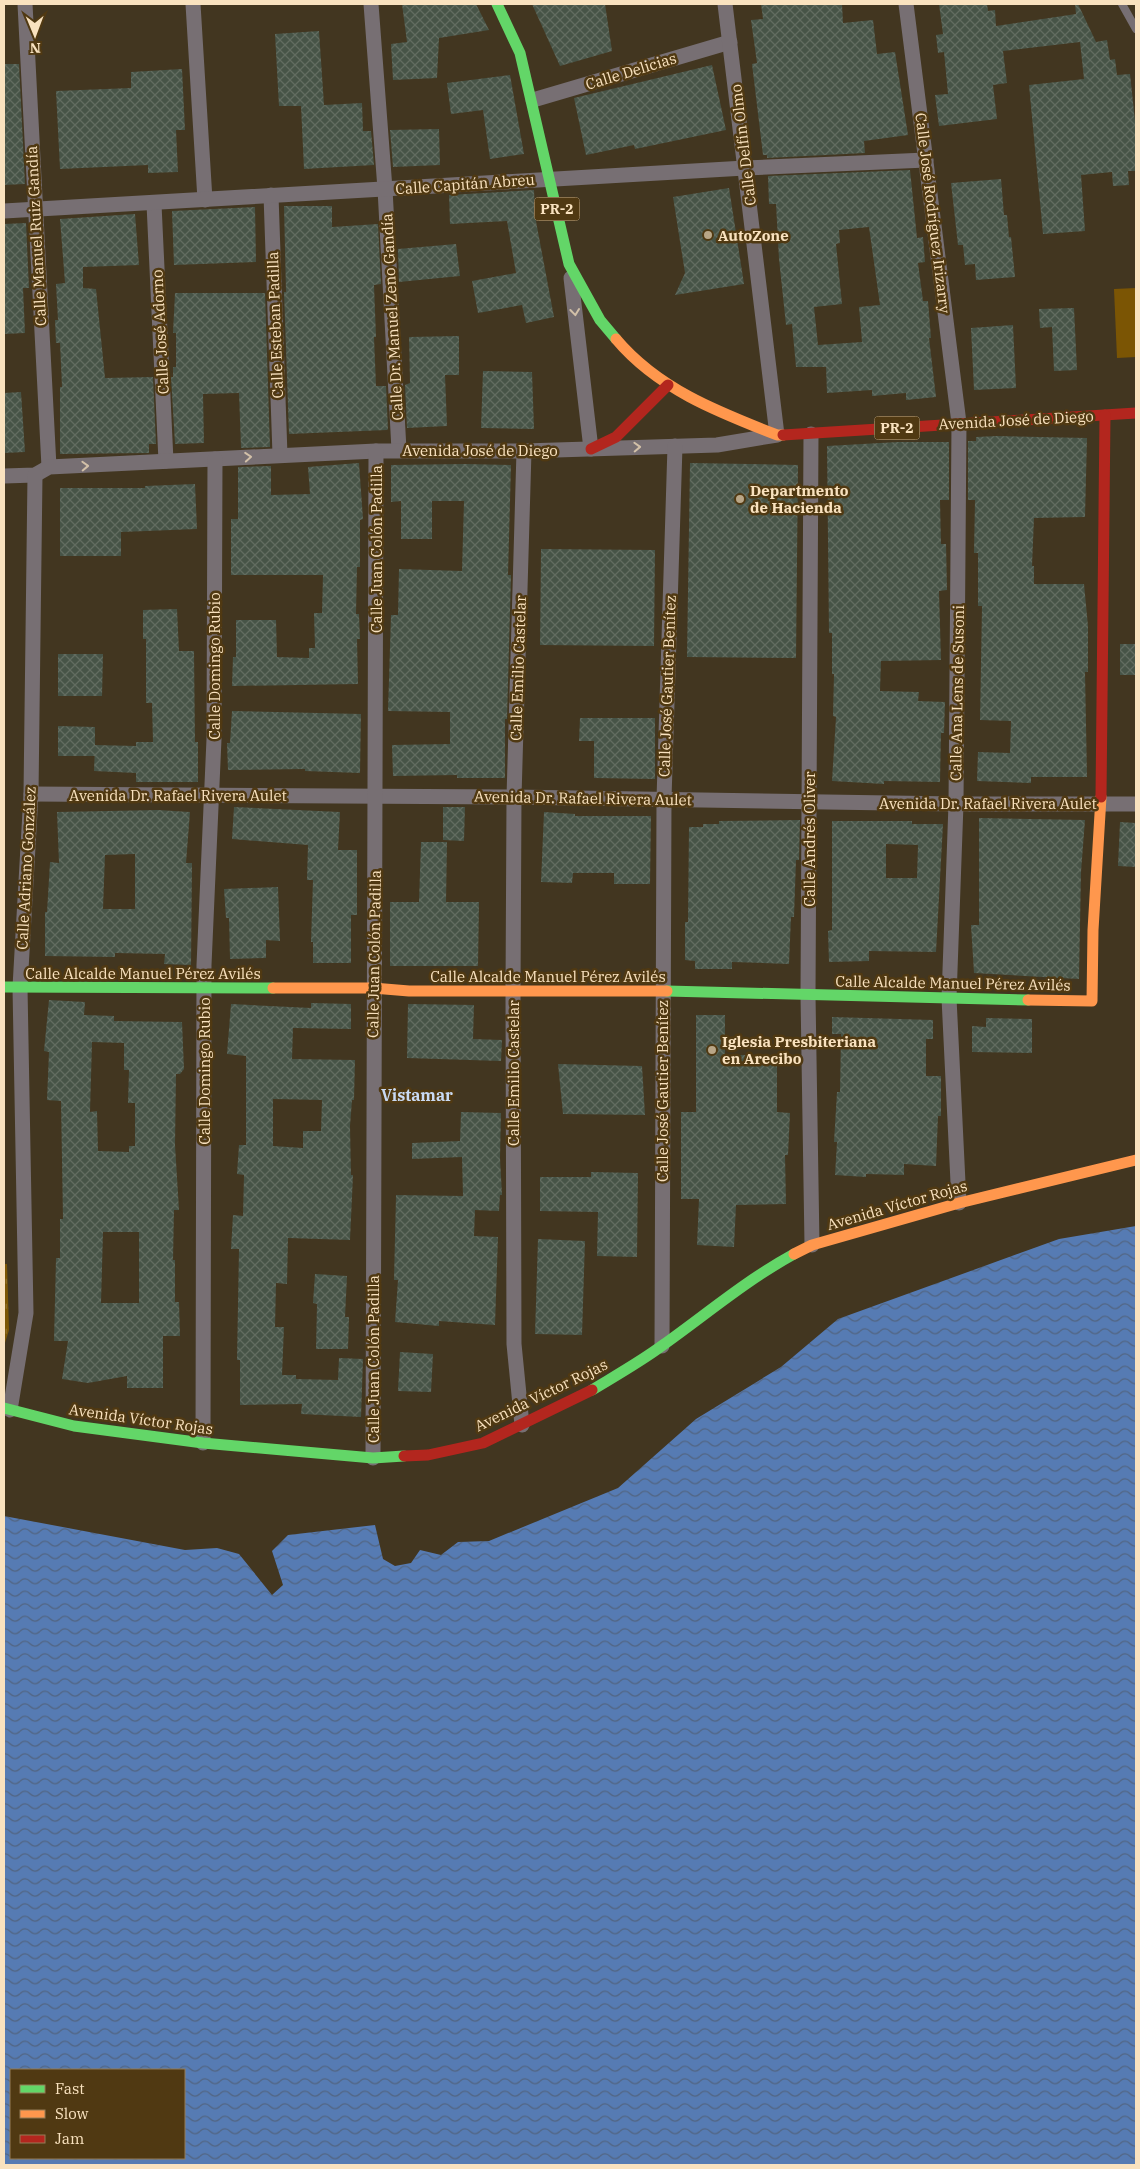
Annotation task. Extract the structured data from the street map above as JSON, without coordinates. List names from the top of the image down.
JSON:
{
  "streets": {
    "street": [
      "Calle Delicias",
      "Calle Delfín Olmo",
      "Calle Capitán Abreu",
      "PR-2",
      "Calle José Rodríguez Irizarry",
      "Calle Manuel Ruiz Gandía",
      "Calle Dr. Manuel Zeno Gandía",
      "Calle Esteban Padilla",
      "Calle José Adorno",
      "Avenida José de Diego",
      "Calle Juan Colón Padilla",
      "Calle Domingo Rubio",
      "Calle Emilio Castelar",
      "Calle José Gautier Benítez",
      "Calle Ana Lens de Susoni",
      "Avenida Dr. Rafael Rivera Aulet",
      "Calle Andrés Oliver",
      "Calle Adriano González",
      "Calle Alcalde Manuel Pérez Avilés",
      "Avenida Víctor Rojas"
    ]
  },
  "crossings": [
    ["Calle Delicias", "Calle Delfín Olmo"],
    ["Calle Delicias", "PR-2"],
    ["Calle Delfín Olmo", "Calle Capitán Abreu"],
    ["Calle Delfín Olmo", "Avenida José de Diego"],
    ["Calle Capitán Abreu", "PR-2"],
    ["Calle Capitán Abreu", "Calle José Rodríguez Irizarry"],
    ["Calle Capitán Abreu", "Calle Manuel Ruiz Gandía"],
    ["Calle Capitán Abreu", "Calle Dr. Manuel Zeno Gandía"],
    ["Calle Capitán Abreu", "Calle Esteban Padilla"],
    ["Calle Capitán Abreu", "Calle José Adorno"],
    ["PR-2", "Avenida José de Diego"],
    ["Calle José Rodríguez Irizarry", "Avenida José de Diego"],
    ["Calle José Rodríguez Irizarry", "Calle Ana Lens de Susoni"],
    ["Calle Manuel Ruiz Gandía", "Avenida José de Diego"],
    ["Calle Dr. Manuel Zeno Gandía", "Avenida José de Diego"],
    ["Calle Esteban Padilla", "Avenida José de Diego"],
    ["Calle José Adorno", "Avenida José de Diego"],
    ["Avenida José de Diego", "Calle Juan Colón Padilla"],
    ["Avenida José de Diego", "Calle Domingo Rubio"],
    ["Avenida José de Diego", "Calle Emilio Castelar"],
    ["Avenida José de Diego", "Calle José Gautier Benítez"],
    ["Avenida José de Diego", "Calle Ana Lens de Susoni"],
    ["Avenida José de Diego", "Calle Andrés Oliver"],
    ["Avenida José de Diego", "Calle Adriano González"],
    ["Calle Juan Colón Padilla", "Avenida Dr. Rafael Rivera Aulet"],
    ["Calle Juan Colón Padilla", "Calle Alcalde Manuel Pérez Avilés"],
    ["Calle Juan Colón Padilla", "Avenida Víctor Rojas"],
    ["Calle Domingo Rubio", "Avenida Dr. Rafael Rivera Aulet"],
    ["Calle Domingo Rubio", "Calle Alcalde Manuel Pérez Avilés"],
    ["Calle Domingo Rubio", "Avenida Víctor Rojas"],
    ["Calle Emilio Castelar", "Avenida Dr. Rafael Rivera Aulet"],
    ["Calle Emilio Castelar", "Calle Alcalde Manuel Pérez Avilés"],
    ["Calle Emilio Castelar", "Avenida Víctor Rojas"],
    ["Calle José Gautier Benítez", "Avenida Dr. Rafael Rivera Aulet"],
    ["Calle José Gautier Benítez", "Calle Alcalde Manuel Pérez Avilés"],
    ["Calle José Gautier Benítez", "Avenida Víctor Rojas"],
    ["Calle Ana Lens de Susoni", "Avenida Dr. Rafael Rivera Aulet"],
    ["Calle Ana Lens de Susoni", "Calle Alcalde Manuel Pérez Avilés"],
    ["Calle Ana Lens de Susoni", "Avenida Víctor Rojas"],
    ["Avenida Dr. Rafael Rivera Aulet", "Calle Andrés Oliver"],
    ["Avenida Dr. Rafael Rivera Aulet", "Calle Adriano González"],
    ["Avenida Dr. Rafael Rivera Aulet", "Calle Alcalde Manuel Pérez Avilés"],
    ["Calle Andrés Oliver", "Calle Alcalde Manuel Pérez Avilés"],
    ["Calle Andrés Oliver", "Avenida Víctor Rojas"],
    ["Calle Adriano González", "Calle Alcalde Manuel Pérez Avilés"],
    ["Calle Adriano González", "Avenida Víctor Rojas"]
  ],
  "districts": ["Vistamar"],
  "places": ["AutoZone", "Departmento de Hacienda", "Iglesia Presbiteriana en Arecibo"],
  "legend": ["Fast", "Slow", "Jam"],
  "north": "bottom"
}
